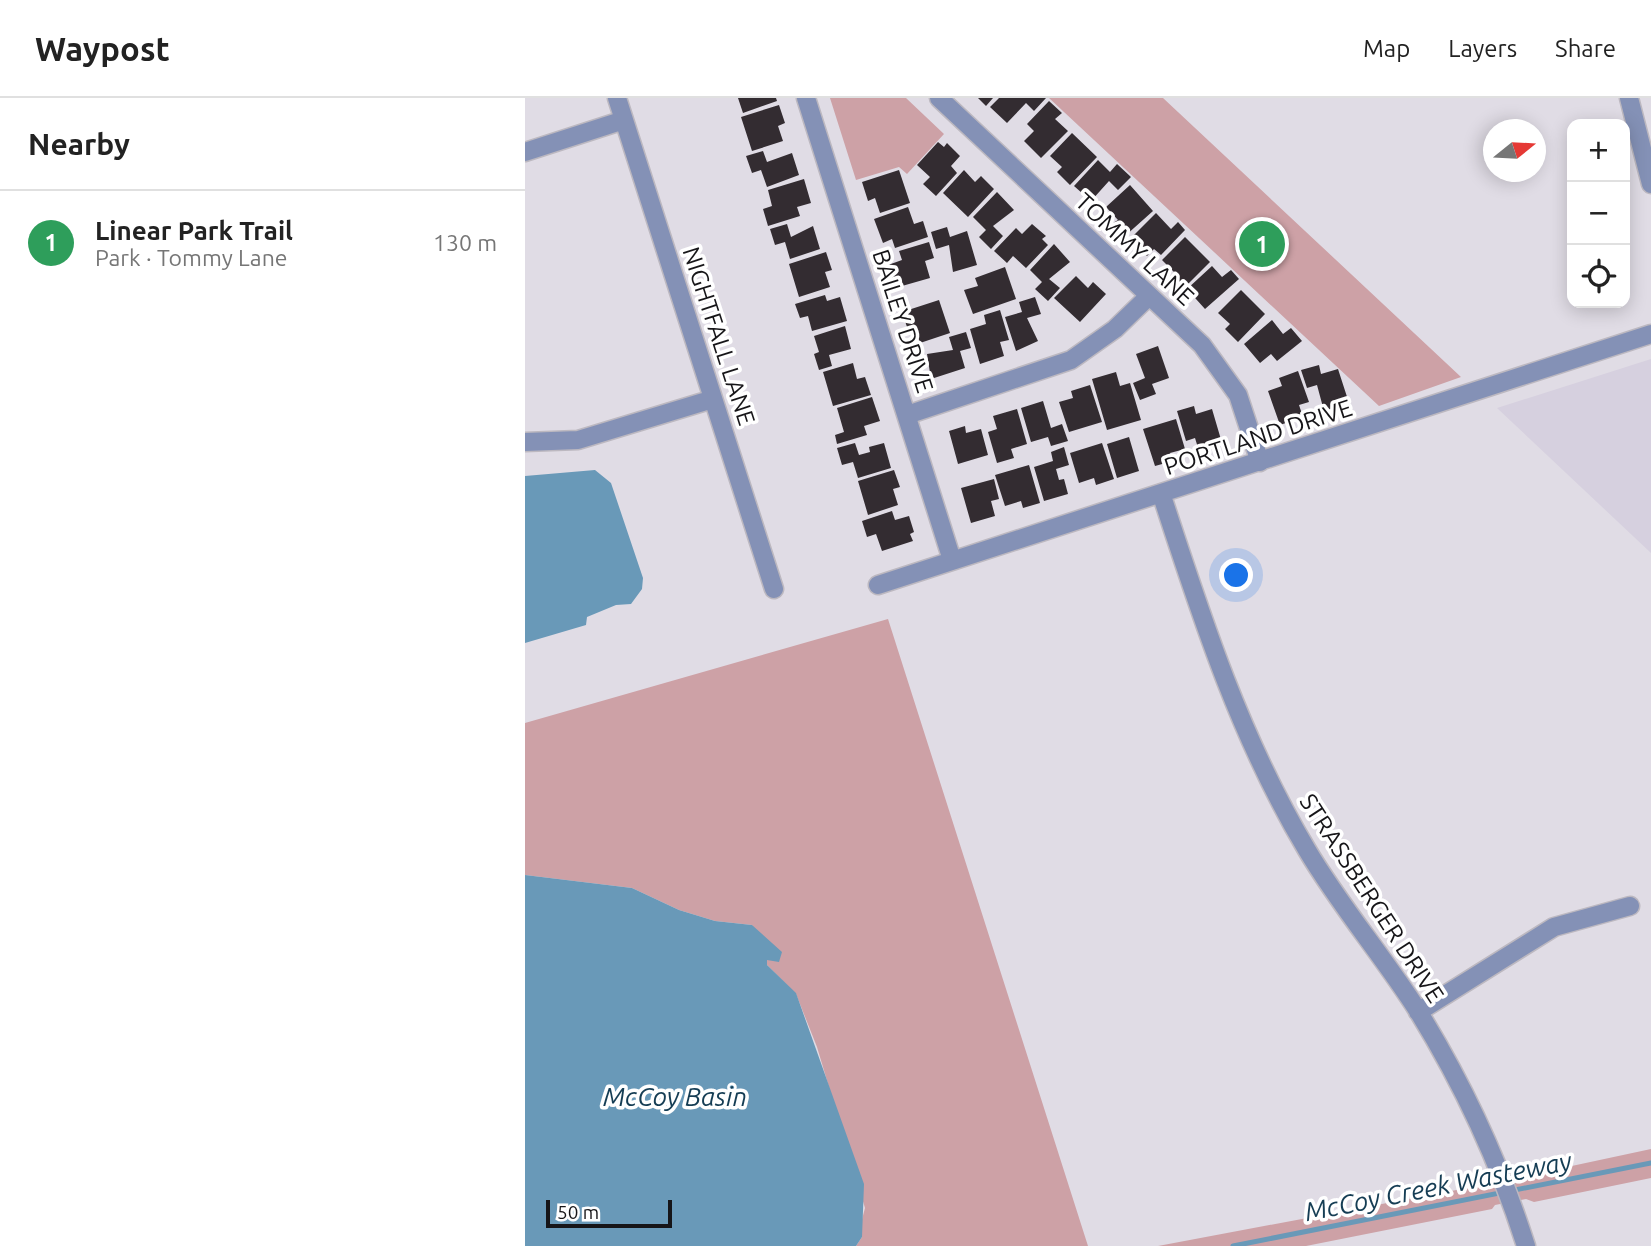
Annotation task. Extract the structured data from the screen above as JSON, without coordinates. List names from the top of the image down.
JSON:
{
  "streets": {
    "street": [
      "TOMMY LANE",
      "BAILEY DRIVE",
      "NIGHTFALL LANE",
      "PORTLAND DRIVE",
      "STRASSBERGER DRIVE"
    ]
  },
  "crossings": [
    ["TOMMY LANE", "PORTLAND DRIVE"],
    ["BAILEY DRIVE", "PORTLAND DRIVE"],
    ["PORTLAND DRIVE", "STRASSBERGER DRIVE"]
  ],
  "water": ["McCoy Basin", "McCoy Creek Wasteway"],
  "scale_bar": "50 m",
  "north": "right",
  "page": {
    "header": "Waypost",
    "nav": ["Map", "Layers", "Share"],
    "heading": "Nearby",
    "map_buttons": ["+", "−"],
    "list": [
      {
        "mark": "1",
        "name": "Linear Park Trail",
        "note": "Park · Tommy Lane",
        "value": "130 m"
      }
    ],
    "pins": "1",
    "scale": "50 m"
  }
}
